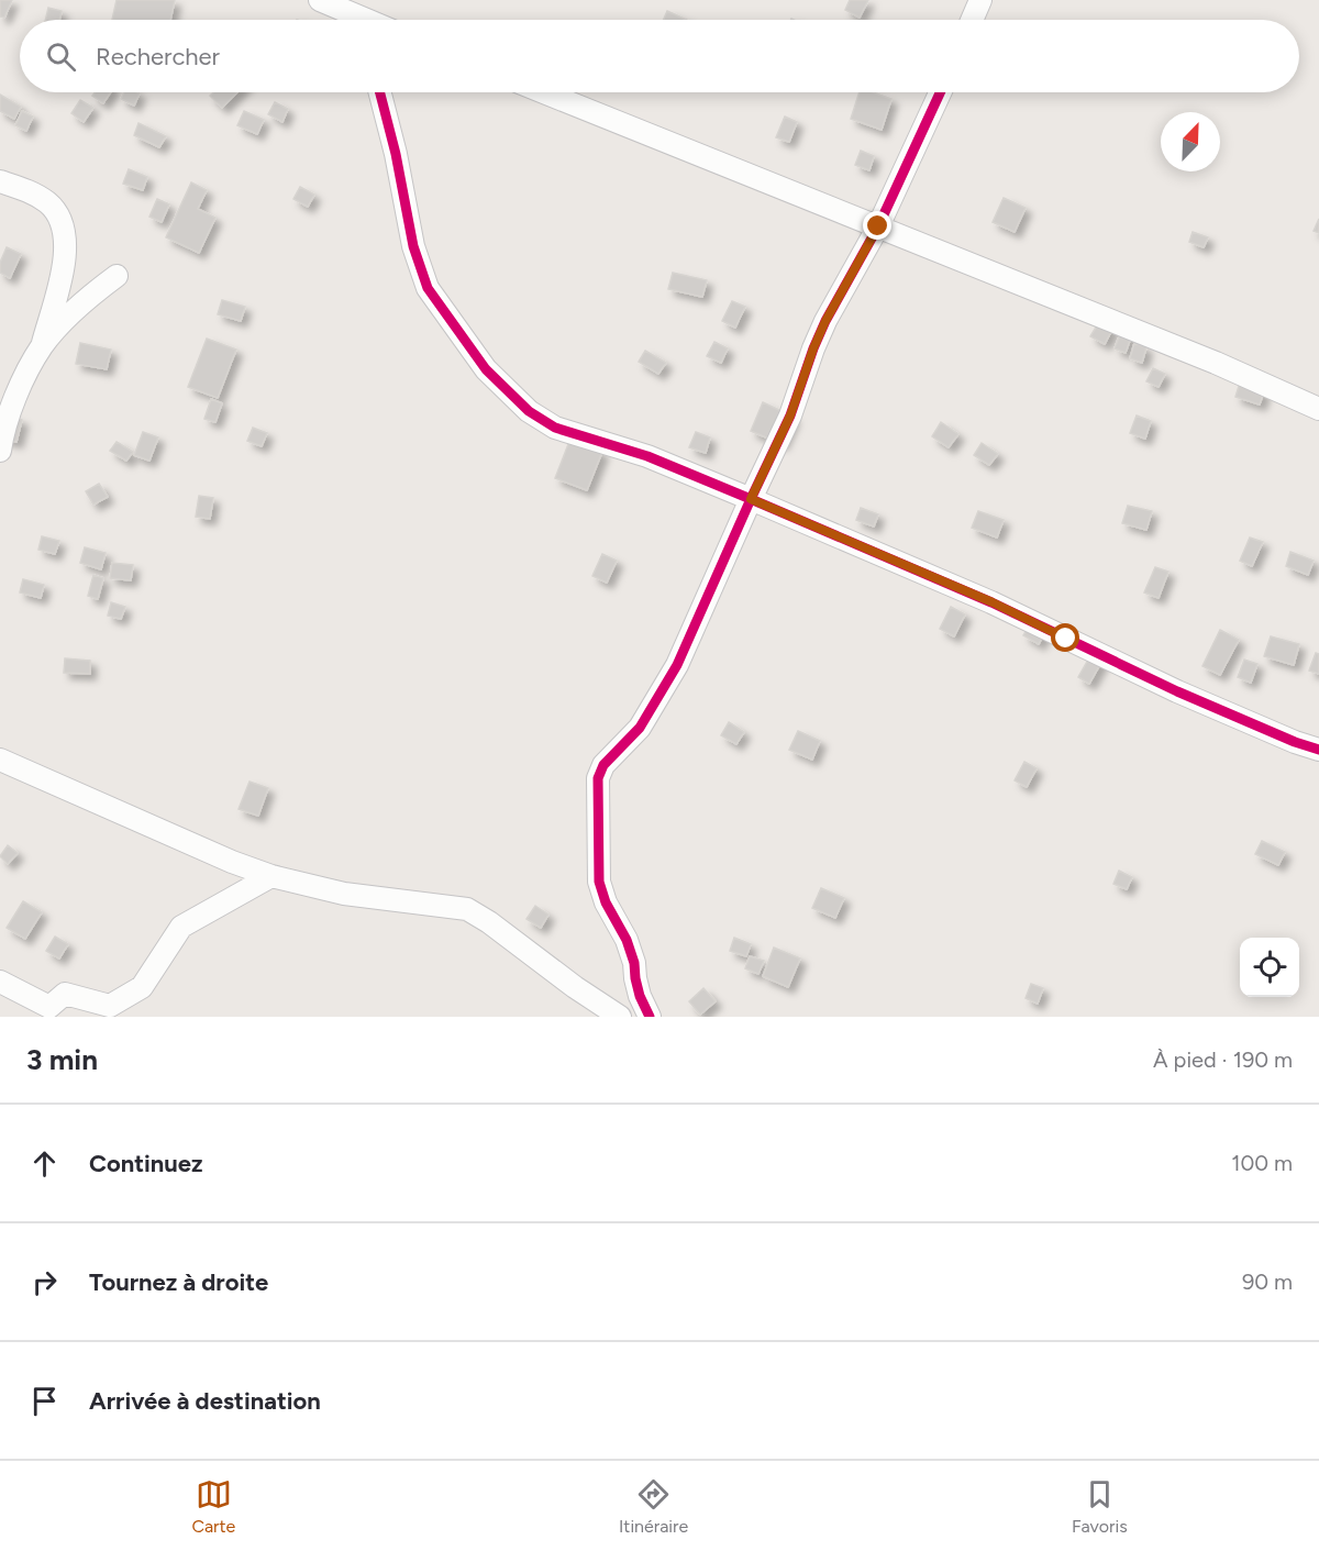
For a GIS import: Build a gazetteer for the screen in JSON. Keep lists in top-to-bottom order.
{
  "north": "top right",
  "page": {
    "search": "Rechercher",
    "heading": ["3 min", "À pied · 190 m"],
    "list": [
      ["Continuez", "100 m"],
      ["Tournez à droite", "90 m"],
      "Arrivée à destination"
    ],
    "nav": ["Carte", "Itinéraire", "Favoris"]
  }
}
